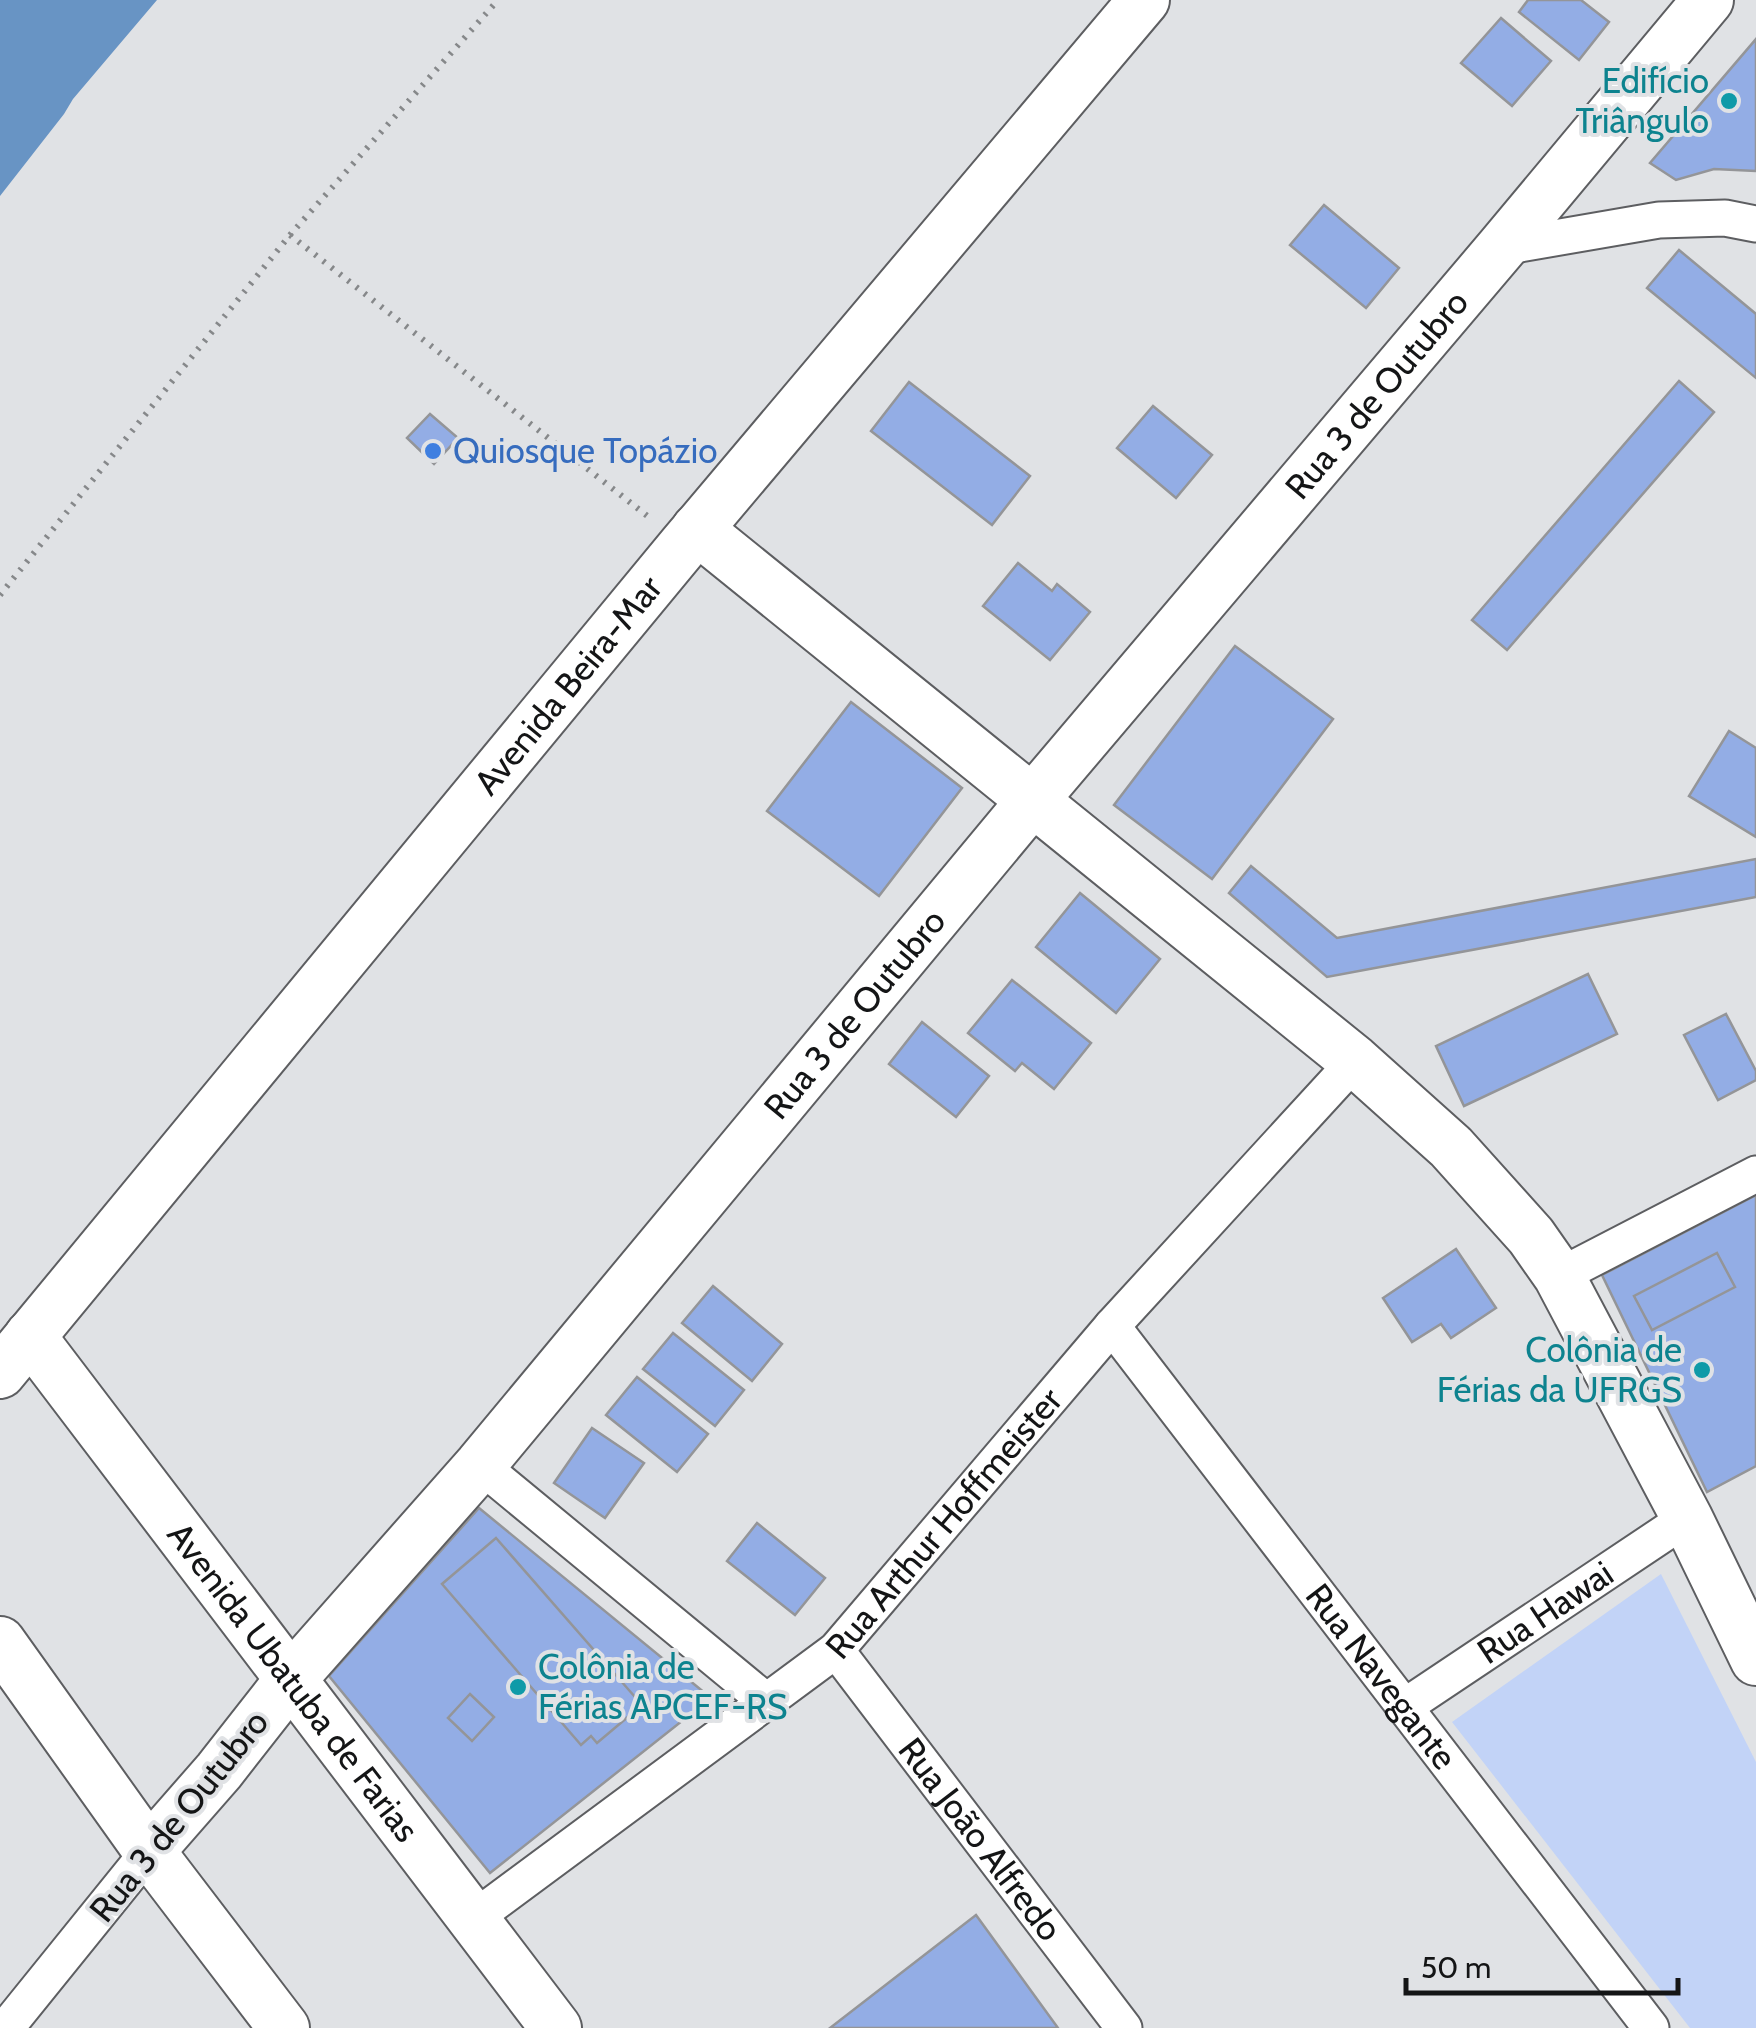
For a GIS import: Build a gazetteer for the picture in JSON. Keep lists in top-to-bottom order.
{
  "streets": {
    "street": [
      "Rua 3 de Outubro",
      "Avenida Beira-Mar",
      "Rua Arthur Hoffmeister",
      "Rua Hawai",
      "Rua Navegante",
      "Avenida Ubatuba de Farias",
      "Rua João Alfredo"
    ]
  },
  "crossings": [
    ["Rua 3 de Outubro", "Avenida Ubatuba de Farias"],
    ["Avenida Beira-Mar", "Avenida Ubatuba de Farias"],
    ["Rua Arthur Hoffmeister", "Rua Navegante"],
    ["Rua Arthur Hoffmeister", "Avenida Ubatuba de Farias"],
    ["Rua Arthur Hoffmeister", "Rua João Alfredo"],
    ["Rua Hawai", "Rua Navegante"]
  ],
  "places": [
    "Edifício Triângulo",
    "Quiosque Topázio",
    "Colônia de Férias da UFRGS",
    "Colônia de Férias APCEF-RS"
  ],
  "scale_bar": "50 m"
}
